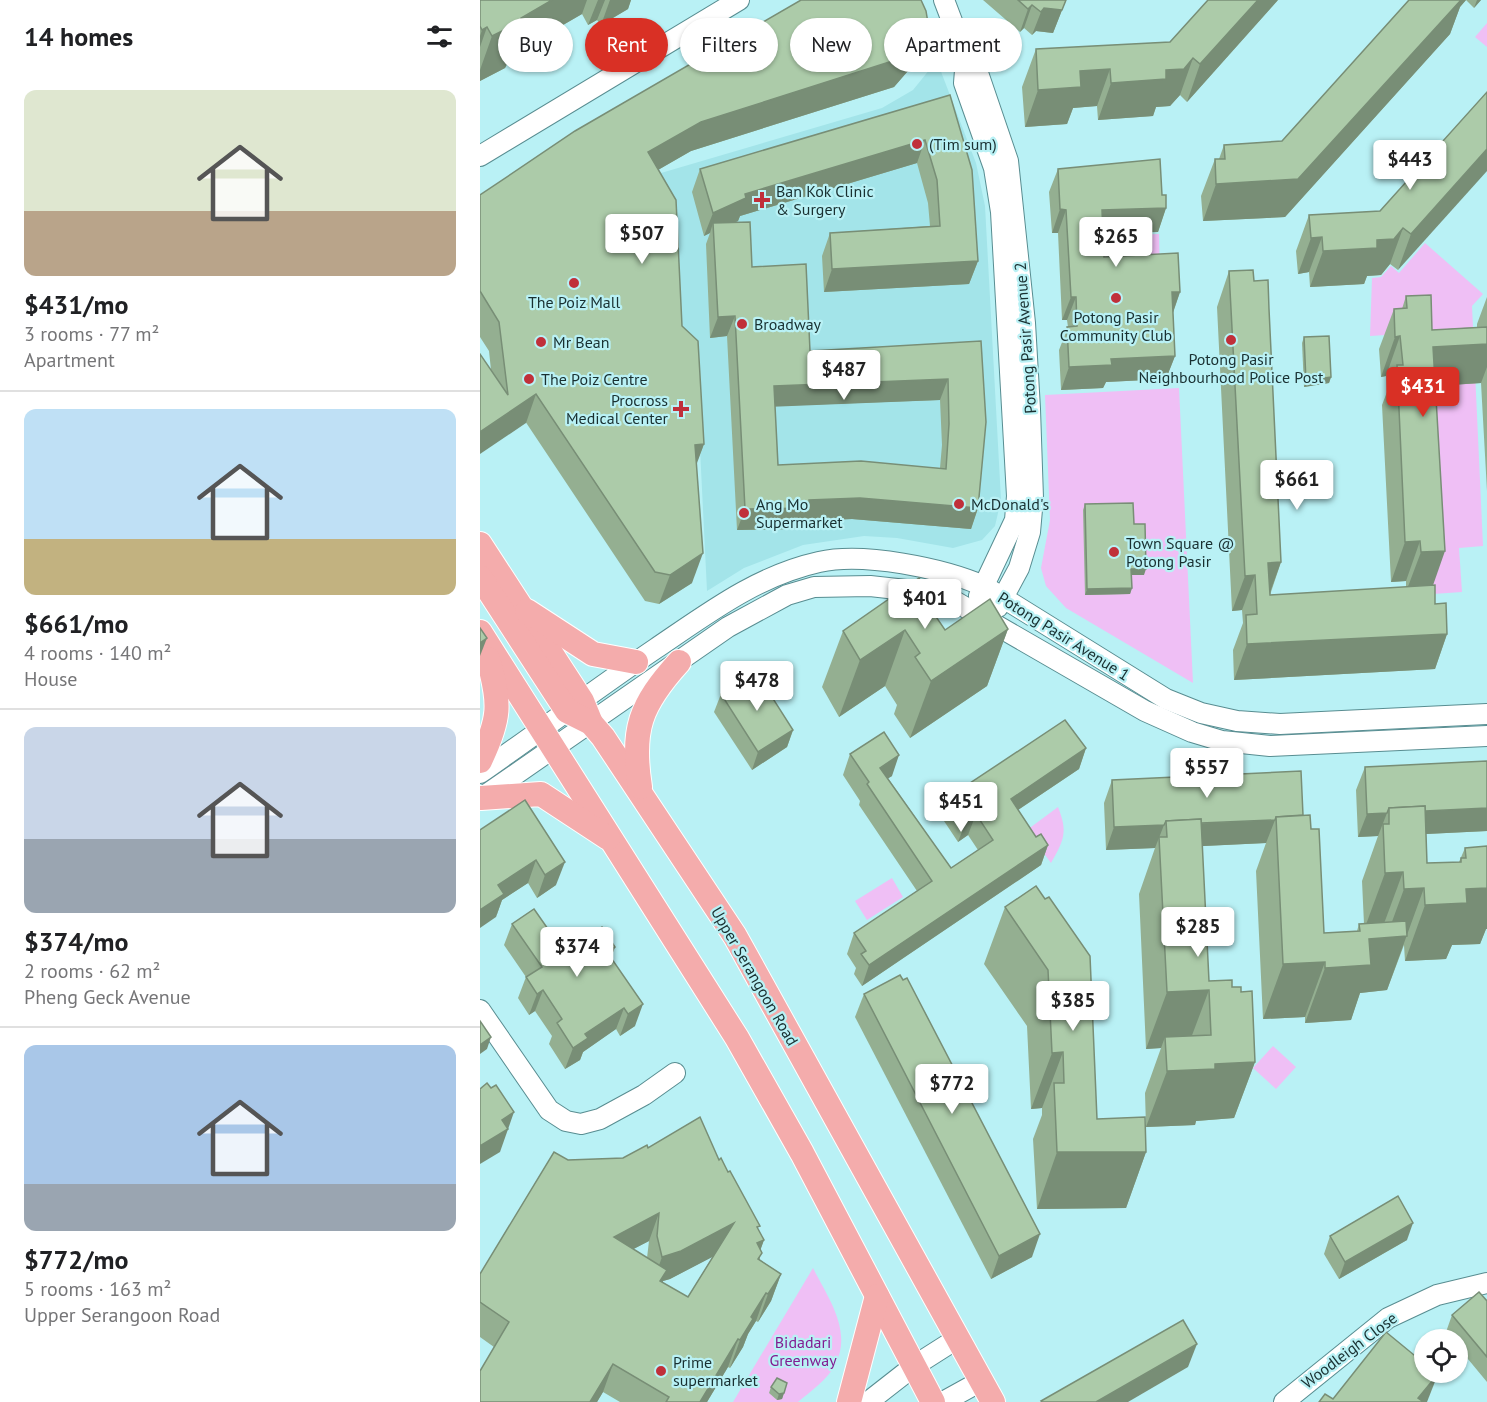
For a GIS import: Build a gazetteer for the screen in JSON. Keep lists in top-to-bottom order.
{
  "streets": {
    "main road": ["Upper Serangoon Road"],
    "street": ["Potong Pasir Avenue 2", "Potong Pasir Avenue 1", "Woodleigh Close"]
  },
  "crossings": [
    ["Potong Pasir Avenue 2", "Potong Pasir Avenue 1"],
    ["Potong Pasir Avenue 1", "Upper Serangoon Road"]
  ],
  "parks": ["Bidadari Greenway"],
  "places": {
    "other": [
      "(Tim sum)",
      "The Poiz Mall",
      "Potong Pasir Community Club",
      "Broadway",
      "Potong Pasir Neighbourhood Police Post",
      "Mr Bean",
      "The Poiz Centre",
      "McDonald's",
      "Ang Mo Supermarket",
      "Town Square @ Potong Pasir",
      "Prime supermarket"
    ],
    "health": ["Ban Kok Clinic & Surgery", "Procross Medical Center"]
  },
  "page": {
    "heading": "14 homes",
    "chip": [
      "Buy",
      "Rent",
      "Filters",
      "New",
      "Apartment"
    ],
    "list": [
      {
        "name": "$431/mo",
        "note": "3 rooms · 77 m² · Apartment"
      },
      {
        "name": "$661/mo",
        "note": "4 rooms · 140 m² · House"
      },
      {
        "name": "$374/mo",
        "note": "2 rooms · 62 m² · Pheng Geck Avenue"
      },
      {
        "name": "$772/mo",
        "note": "5 rooms · 163 m² · Upper Serangoon Road"
      }
    ],
    "price": [
      "$443",
      "$507",
      "$265",
      "$487",
      "$431",
      "$661",
      "$401",
      "$478",
      "$557",
      "$451",
      "$285",
      "$374",
      "$385",
      "$772"
    ]
  }
}
